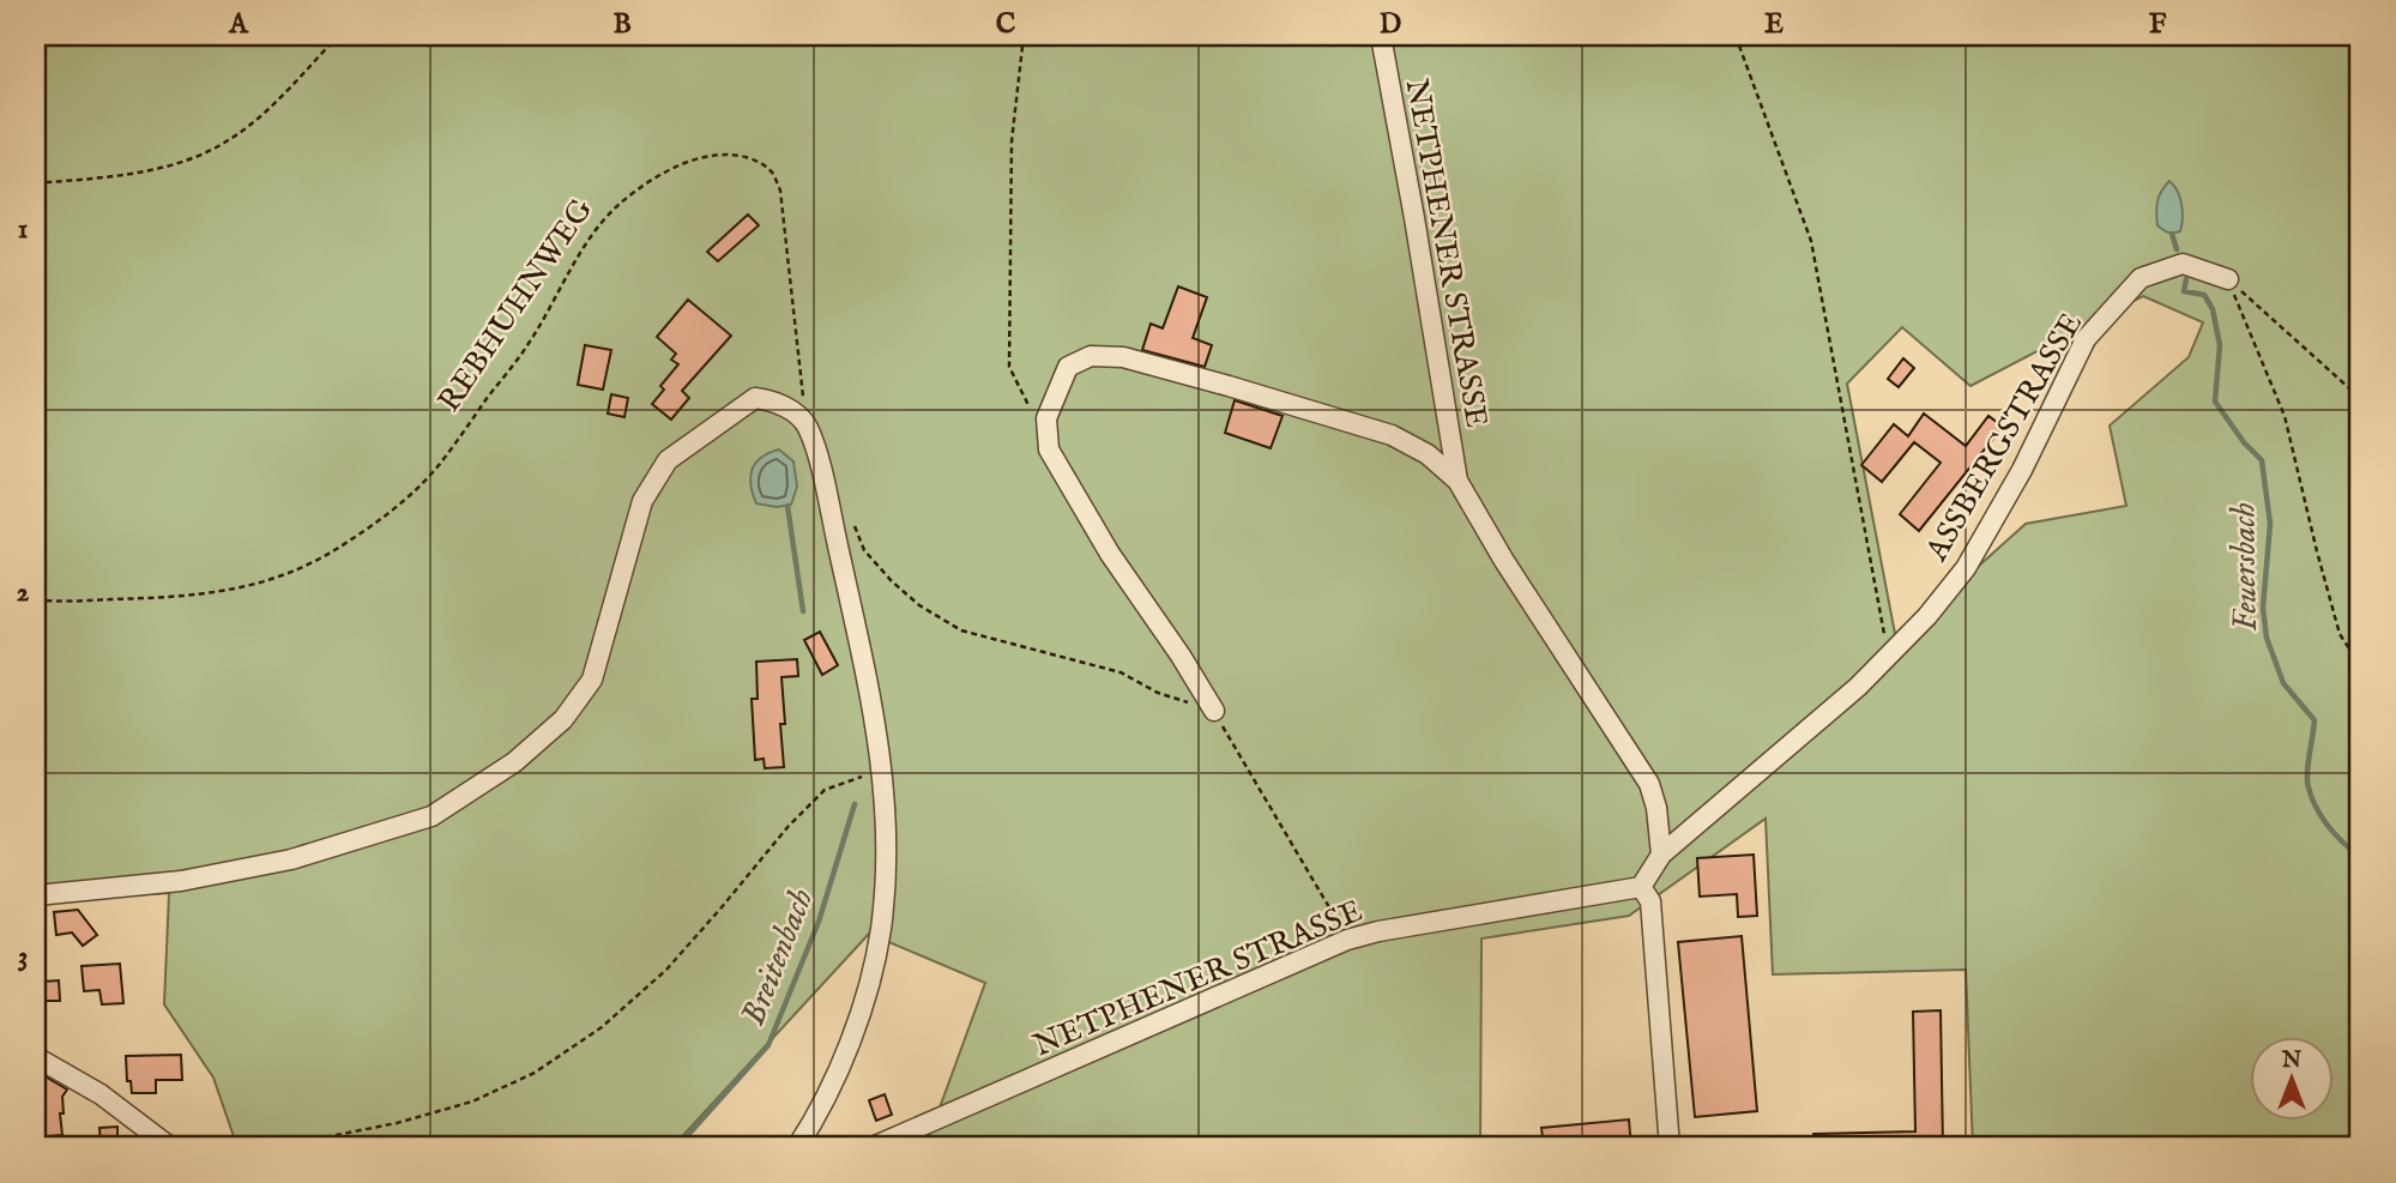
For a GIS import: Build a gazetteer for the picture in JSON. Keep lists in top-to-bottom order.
{
  "streets": {
    "street": ["NETPHENER STRASSE", "ASSBERGSTRASSE"],
    "path": ["REBHUHNWEG"]
  },
  "crossings": [
    ["NETPHENER STRASSE", "ASSBERGSTRASSE"]
  ],
  "water": ["Feuersbach", "Breitenbach"],
  "north": "top",
  "grid": {
    "columns": [
      "A",
      "B",
      "C",
      "D",
      "E",
      "F"
    ],
    "rows": ["1", "2", "3"]
  }
}
